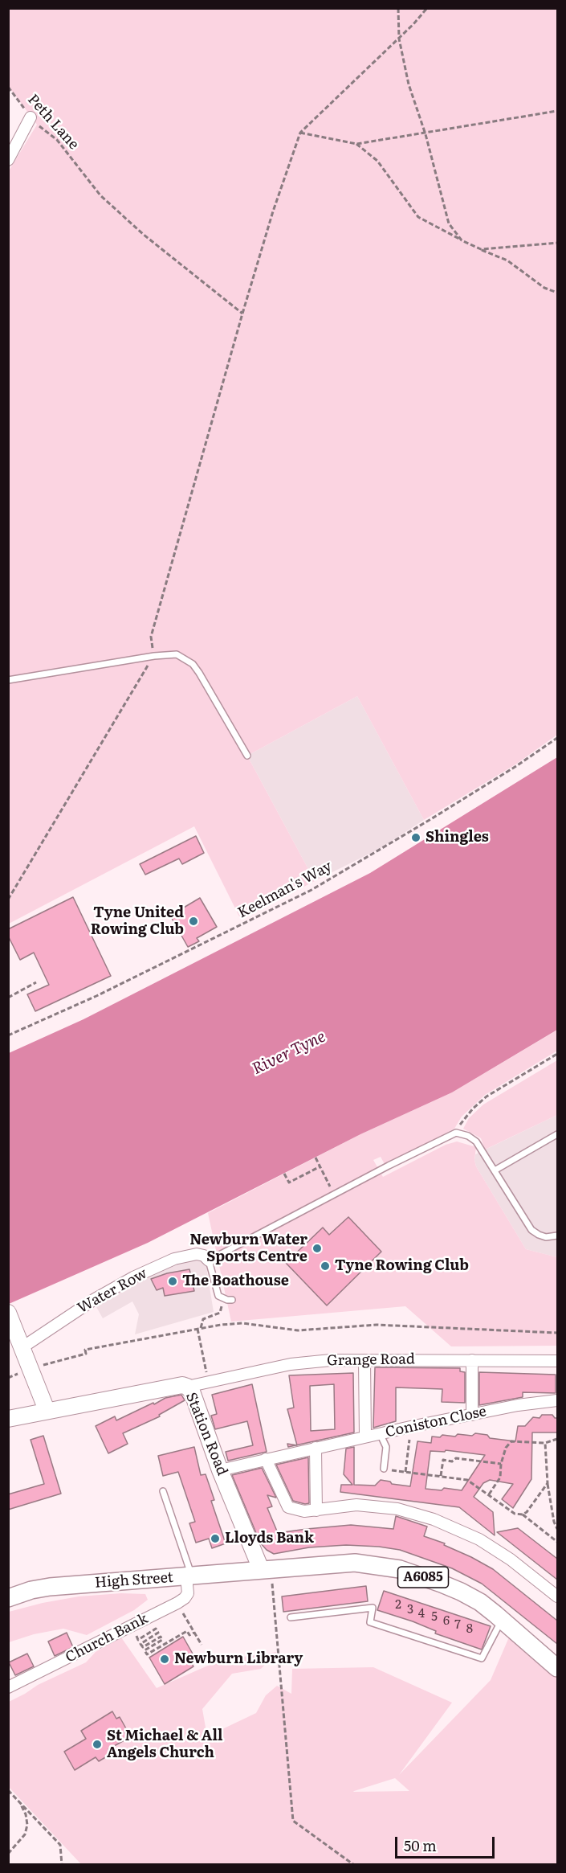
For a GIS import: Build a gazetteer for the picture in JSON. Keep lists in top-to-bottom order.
{
  "streets": {
    "main road": ["A6085", "High Street"],
    "street": [
      "Water Row",
      "Grange Road",
      "Coniston Close",
      "Station Road",
      "Church Bank"
    ],
    "path": ["Peth Lane", "Keelman's Way"]
  },
  "crossings": [
    ["Grange Road", "Station Road"],
    ["Coniston Close", "Station Road"],
    ["Station Road", "A6085"],
    ["Station Road", "High Street"],
    ["A6085", "High Street"],
    ["High Street", "Church Bank"]
  ],
  "water": ["River Tyne"],
  "places": [
    "Shingles",
    "Tyne United Rowing Club",
    "Newburn Water Sports Centre",
    "Tyne Rowing Club",
    "The Boathouse",
    "Lloyds Bank",
    "Newburn Library",
    "St Michael & All Angels Church"
  ],
  "house_numbers": [
    "2",
    "3",
    "4",
    "5",
    "6",
    "7",
    "8"
  ],
  "scale_bar": "50 m"
}
